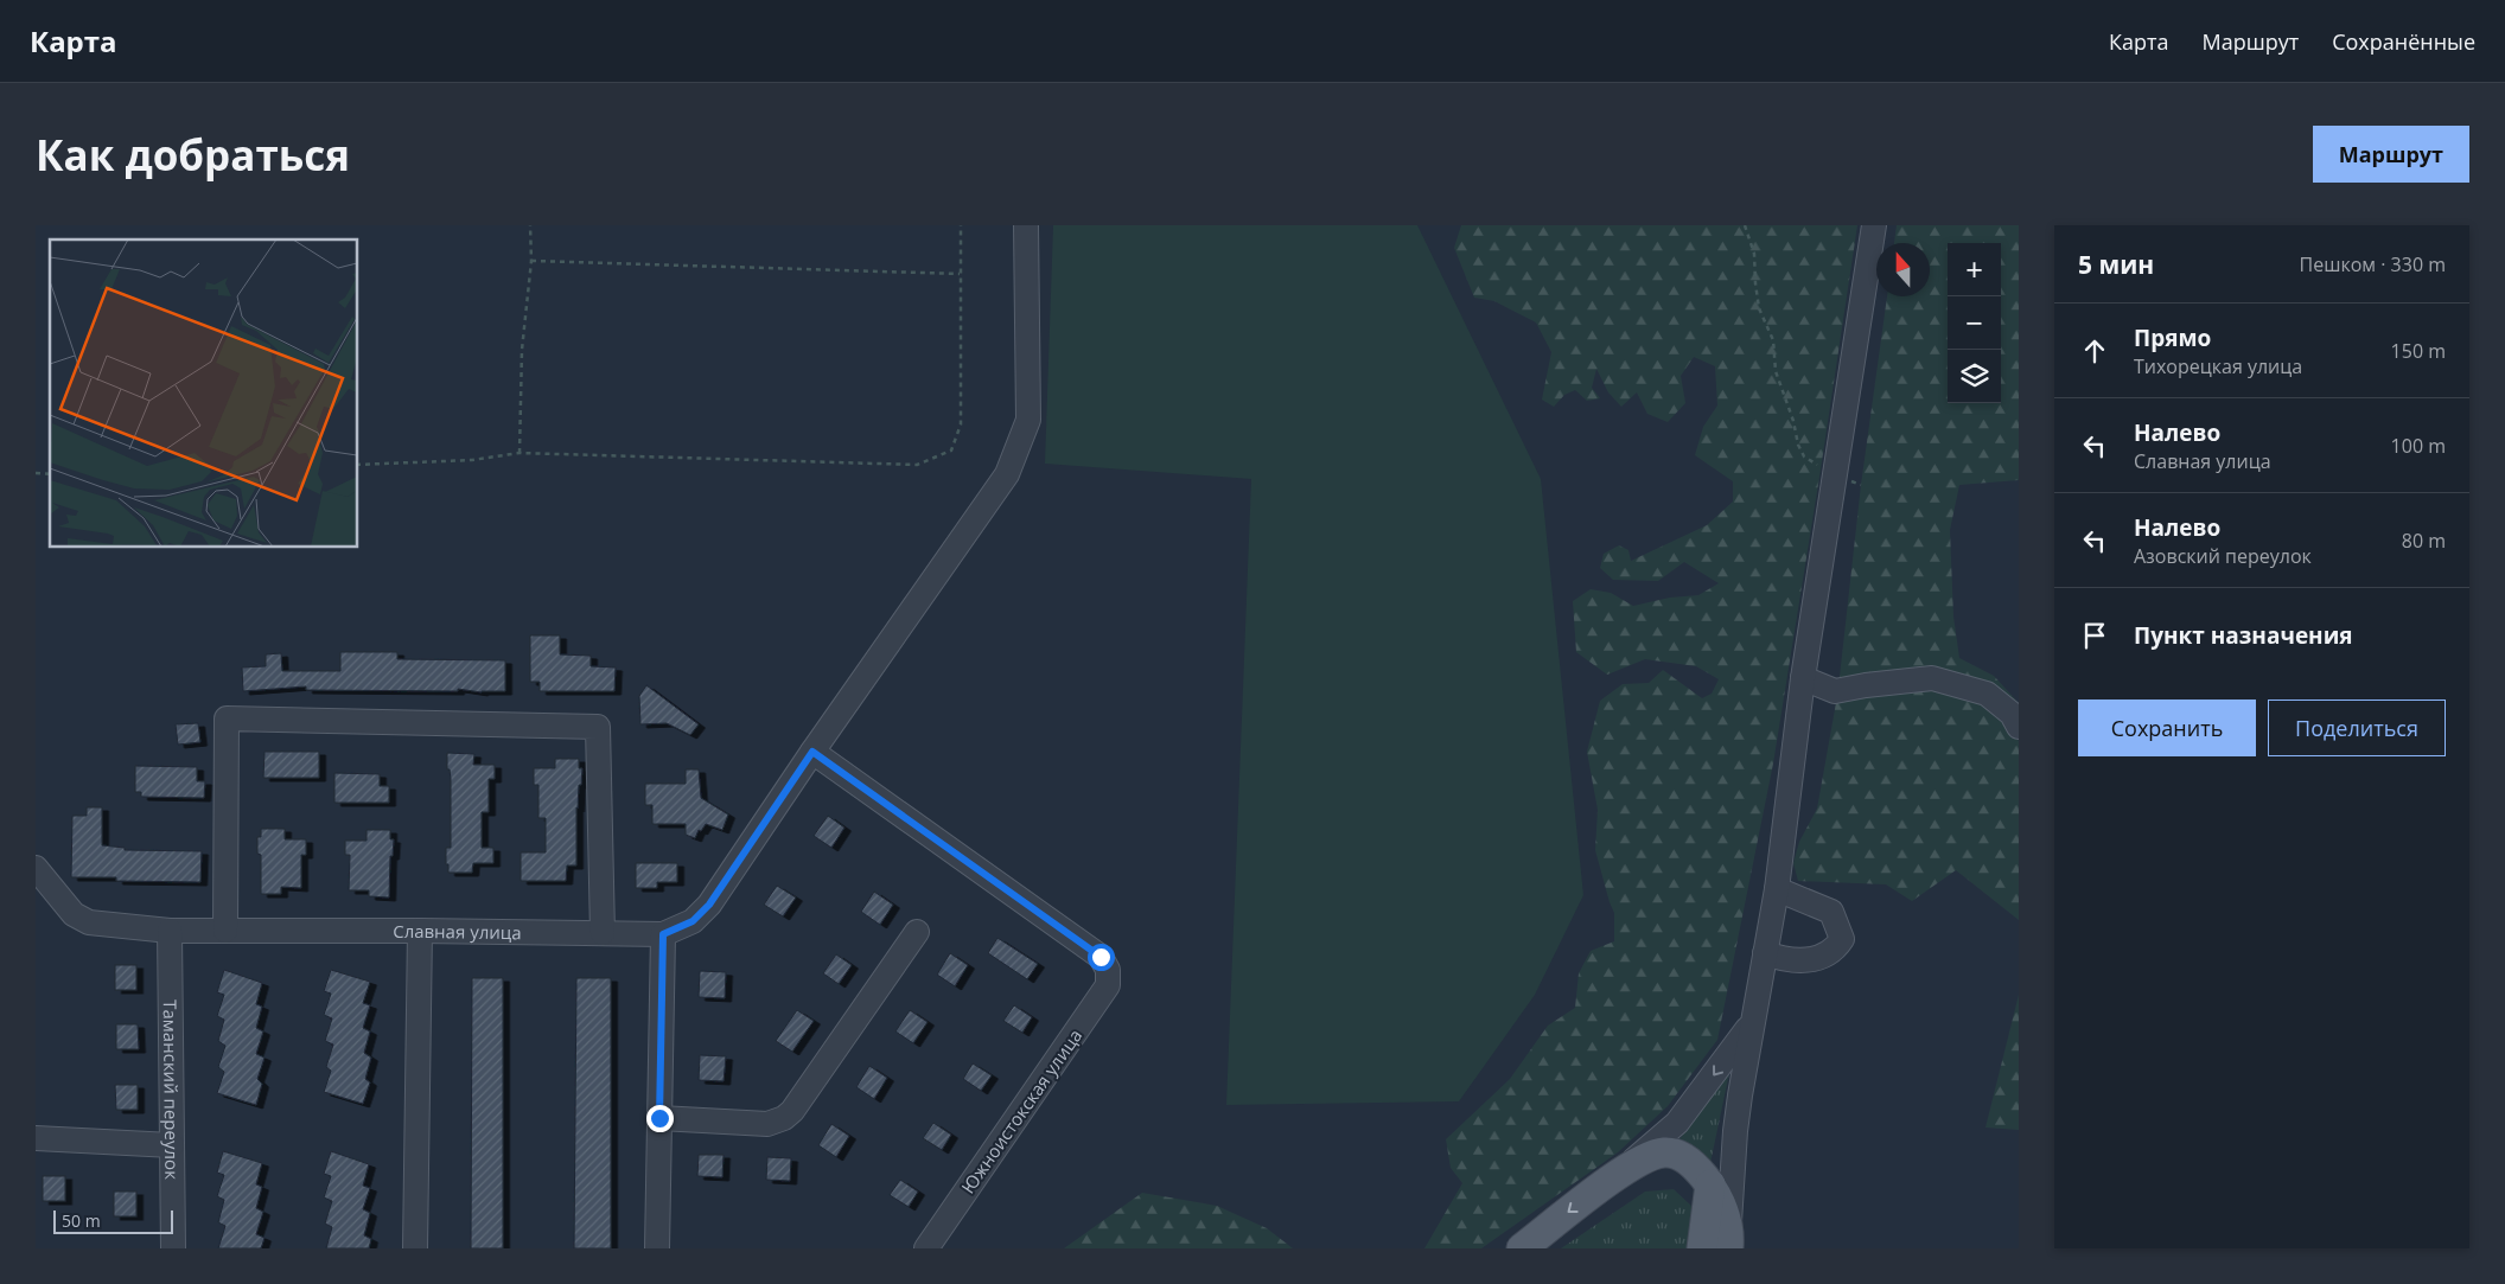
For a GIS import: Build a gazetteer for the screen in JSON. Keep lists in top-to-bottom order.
{
  "streets": {
    "street": ["Славная улица", "Таманский переулок", "Южноистокская улица"]
  },
  "crossings": [
    ["Славная улица", "Таманский переулок"],
    ["Славная улица", "Южноистокская улица"]
  ],
  "scale_bar": "50 m",
  "north": "top",
  "page": {
    "header": "Карта",
    "nav": ["Карта", "Маршрут", "Сохранённые"],
    "buttons": [
      "Маршрут",
      ["Сохранить", "Поделиться"]
    ],
    "title": "Как добраться",
    "heading": ["5 мин", "Пешком · 330 m"],
    "map_buttons": ["+", "−"],
    "list": [
      ["Прямо", "Тихорецкая улица", "150 m"],
      ["Налево", "Славная улица", "100 m"],
      ["Налево", "Азовский переулок", "80 m"],
      "Пункт назначения"
    ],
    "scale": "50 m"
  }
}
